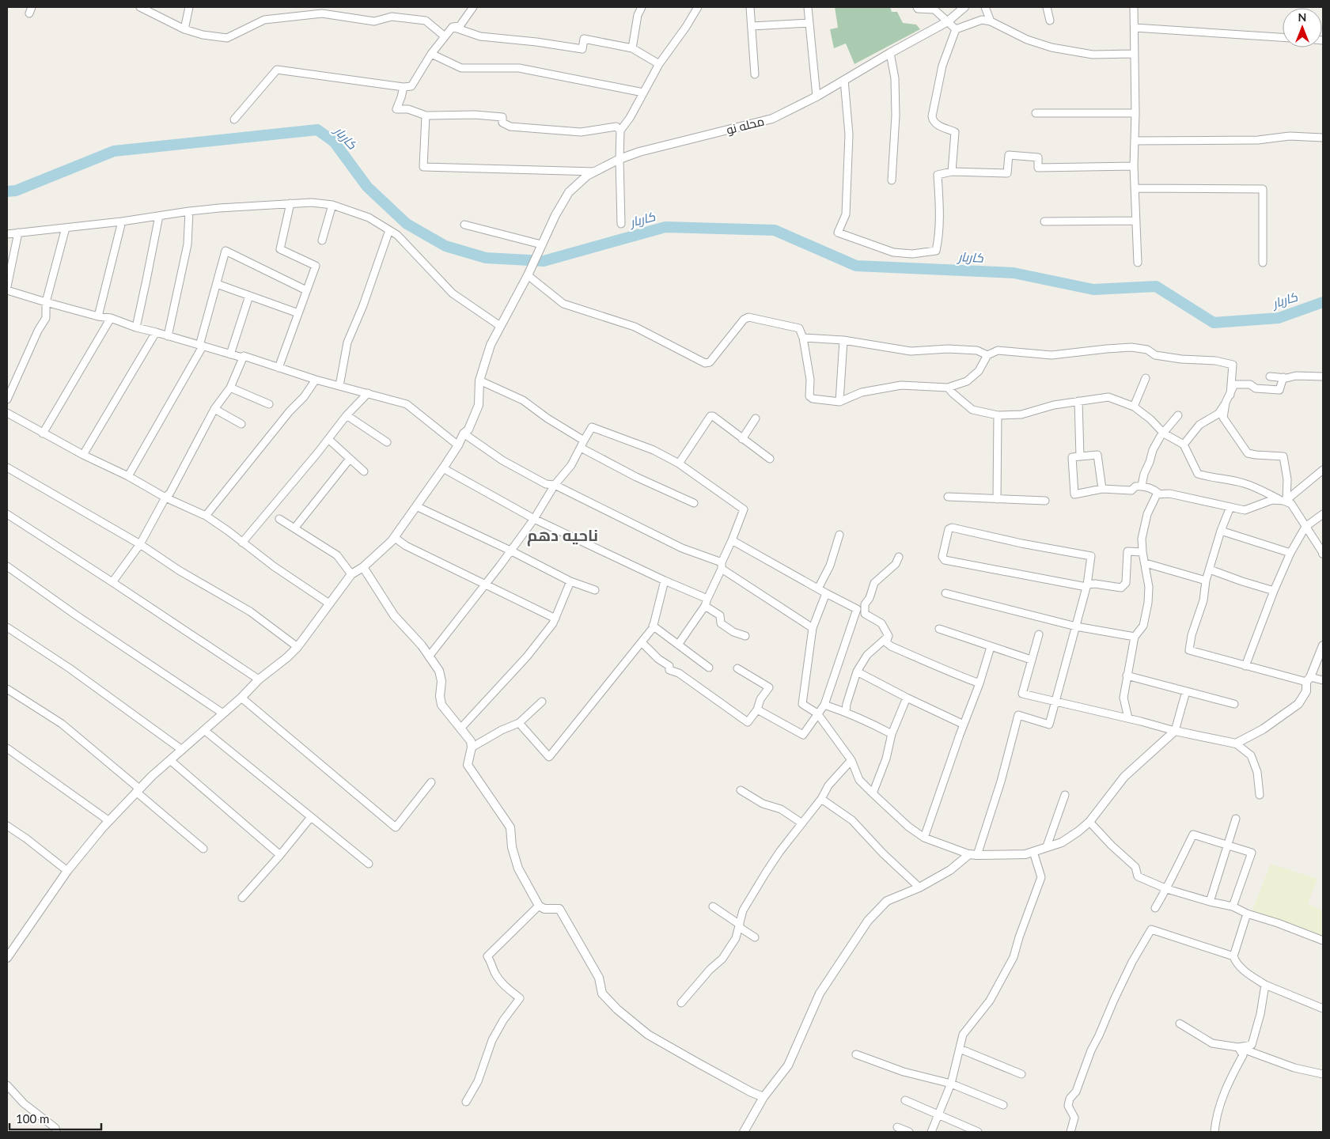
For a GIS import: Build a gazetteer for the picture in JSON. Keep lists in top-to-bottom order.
{
  "streets": {
    "street": ["محله نو"]
  },
  "districts": ["ناحیه دهم"],
  "water": ["کاربار"],
  "scale_bar": "100 m",
  "north": "top"
}
